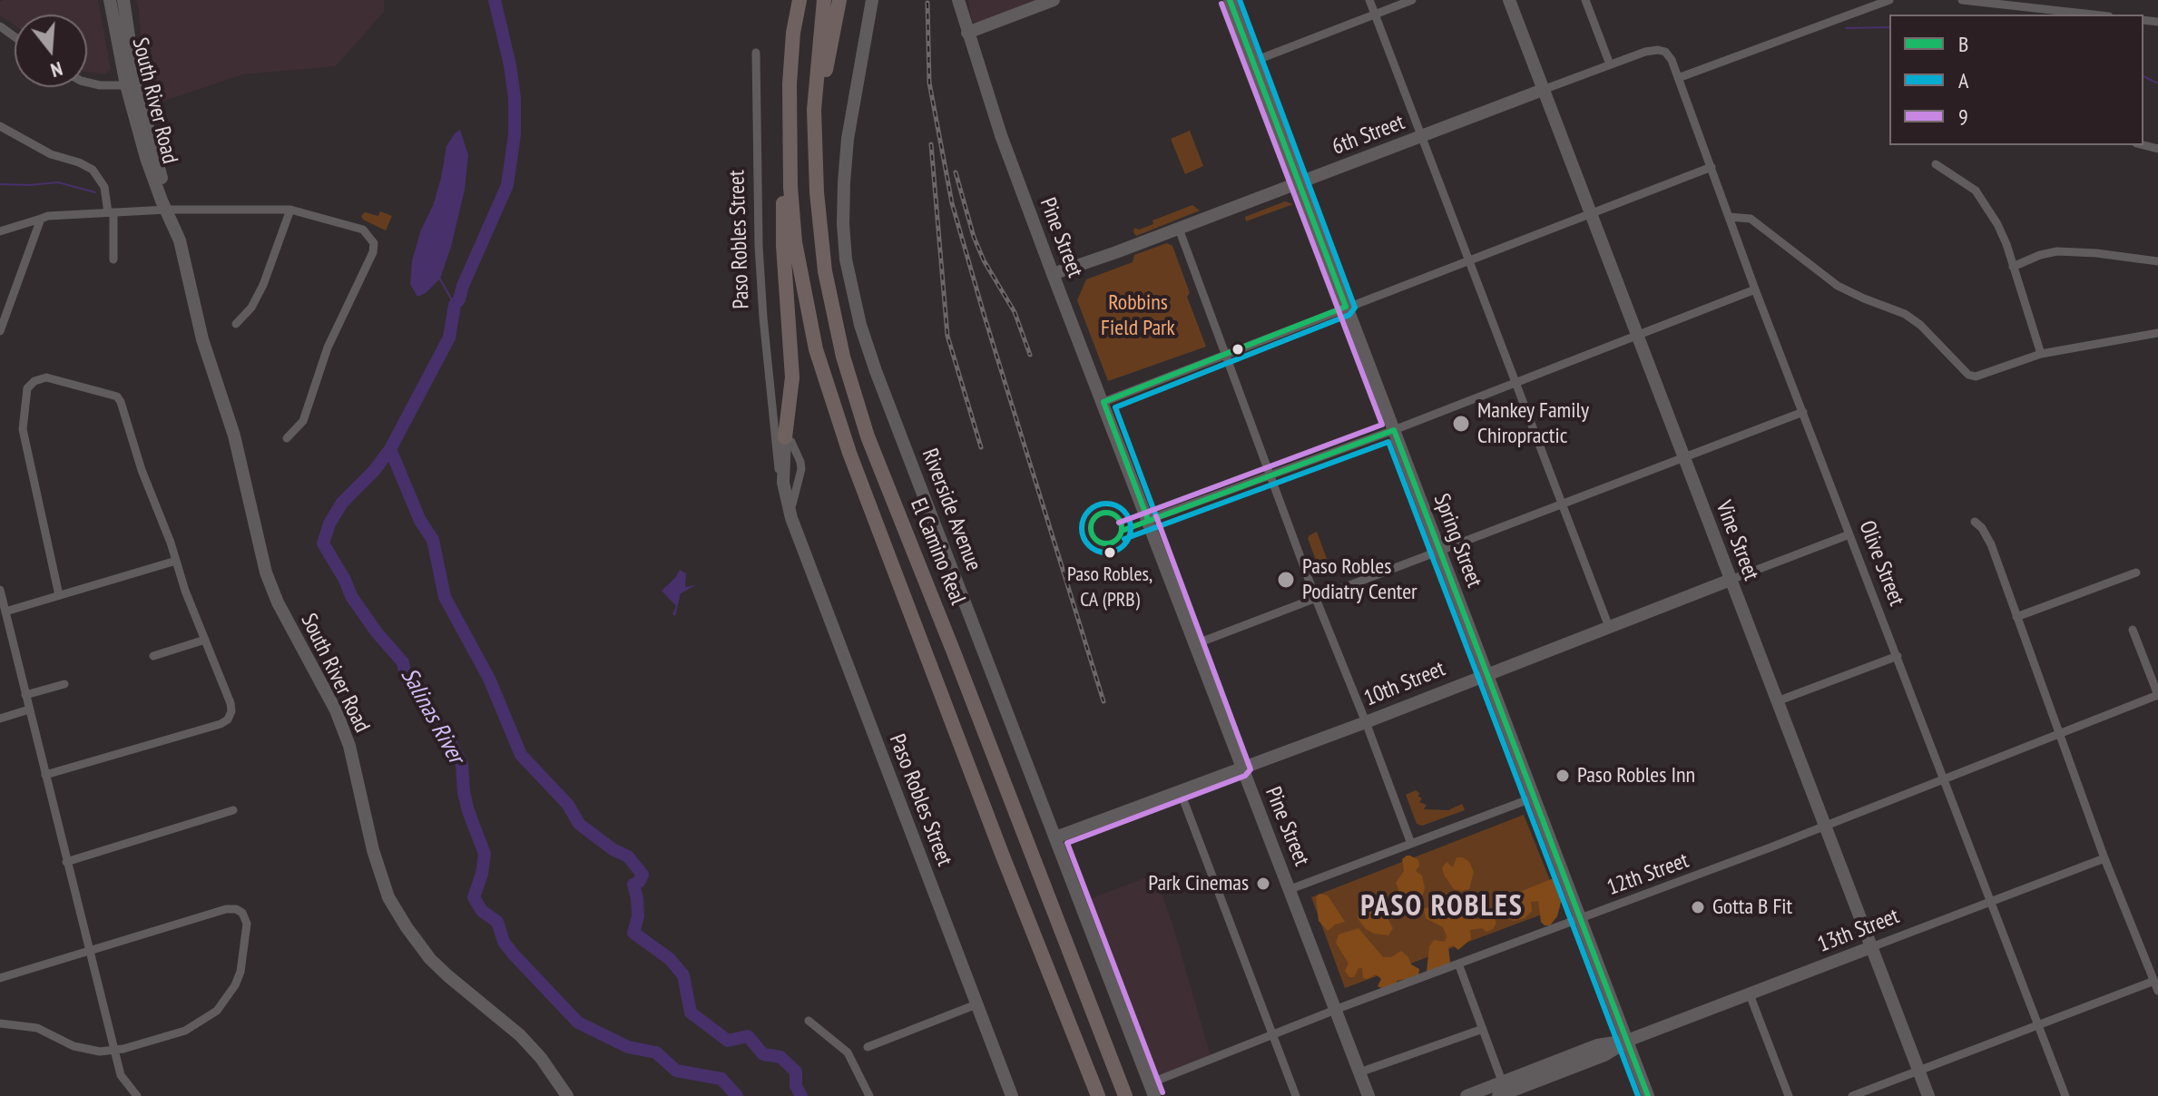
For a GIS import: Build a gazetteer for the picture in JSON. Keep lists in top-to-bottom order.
{
  "streets": {
    "highway": ["El Camino Real"],
    "street": [
      "South River Road",
      "6th Street",
      "Pine Street",
      "Paso Robles Street",
      "Riverside Avenue",
      "Spring Street",
      "Vine Street",
      "Olive Street",
      "10th Street",
      "12th Street",
      "13th Street"
    ]
  },
  "crossings": [
    ["6th Street", "Pine Street"],
    ["6th Street", "Spring Street"],
    ["6th Street", "Vine Street"],
    ["6th Street", "Olive Street"],
    ["Pine Street", "10th Street"],
    ["Pine Street", "12th Street"],
    ["Riverside Avenue", "10th Street"],
    ["Riverside Avenue", "12th Street"],
    ["Spring Street", "10th Street"],
    ["Spring Street", "12th Street"],
    ["Spring Street", "13th Street"],
    ["Vine Street", "10th Street"],
    ["Vine Street", "12th Street"],
    ["Vine Street", "13th Street"],
    ["Olive Street", "10th Street"],
    ["Olive Street", "12th Street"],
    ["Olive Street", "13th Street"]
  ],
  "districts": ["PASO ROBLES"],
  "water": ["Salinas River"],
  "parks": ["Robbins Field Park"],
  "places": [
    "Mankey Family Chiropractic",
    "Paso Robles, CA (PRB)",
    "Paso Robles Podiatry Center",
    "Paso Robles Inn",
    "Park Cinemas",
    "Gotta B Fit"
  ],
  "lines": ["transit line B", "transit line A", "transit line 9"],
  "legend": ["B", "A", "9"],
  "north": "bottom"
}
